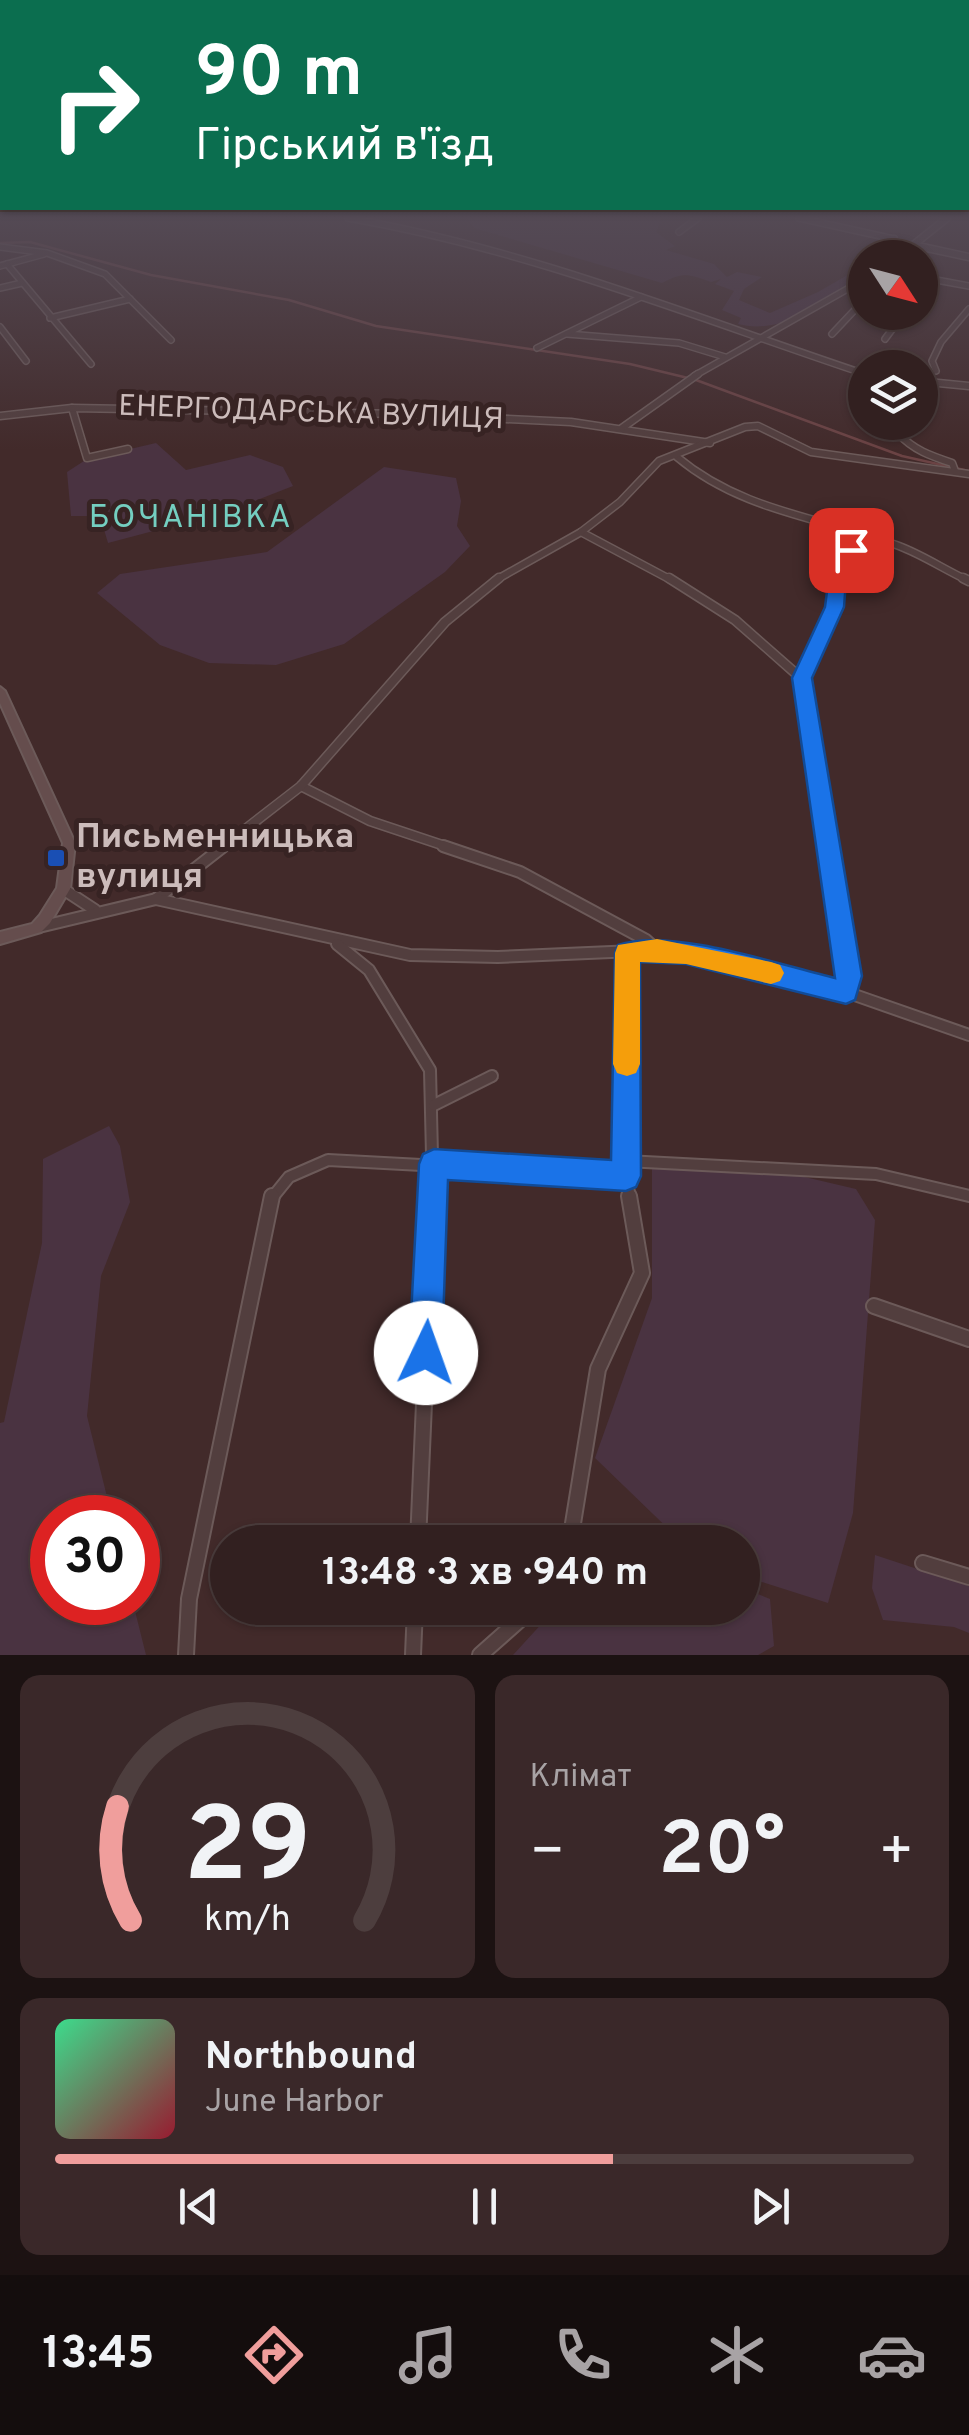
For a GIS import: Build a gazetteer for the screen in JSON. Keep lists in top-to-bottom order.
{
  "streets": {
    "street": ["ЕНЕРГОДАРСЬКА ВУЛИЦЯ"]
  },
  "districts": ["БОЧАНІВКА"],
  "places": {
    "transit": ["Письменницька вулиця"]
  },
  "north": "bottom right",
  "page": {
    "turn": ["90 m", "Гірський в'їзд"],
    "limit": "30",
    "trip": "13:48 · 3 хв · 940 m",
    "tile": "Клімат",
    "heat": ["−", "20°", "+"],
    "song": ["Northbound", "June Harbor"],
    "tabs": "13:45",
    "gauge": ["29", "km/h"]
  }
}
